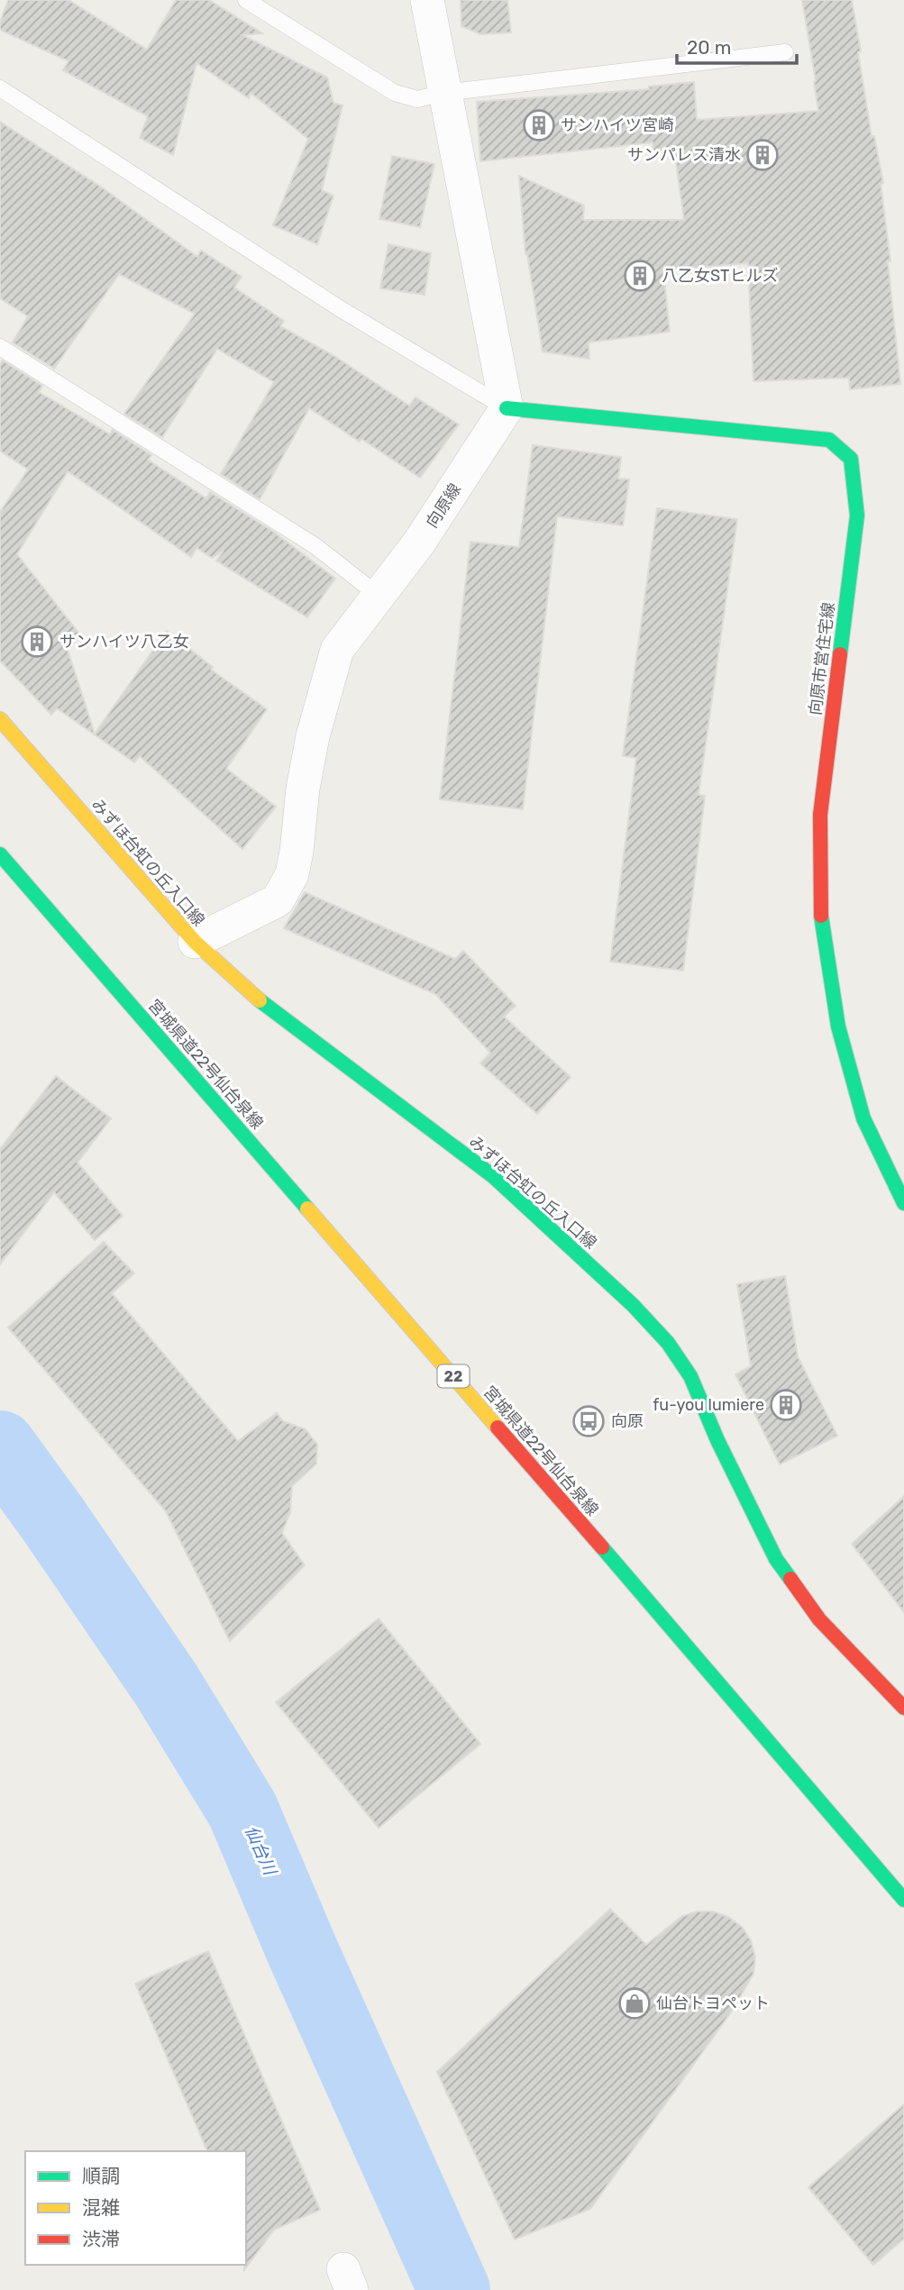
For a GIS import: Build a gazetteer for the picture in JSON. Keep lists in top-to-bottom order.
{
  "streets": {
    "street": [
      "向原線",
      "向原市営住宅線",
      "みずほ台虹の丘入口線",
      "宮城県道22号仙台泉線",
      "22"
    ]
  },
  "crossings": [
    ["向原線", "向原市営住宅線"],
    ["向原線", "みずほ台虹の丘入口線"]
  ],
  "water": ["仙台川"],
  "places": {
    "building": [
      "サンハイツ宮崎",
      "サンパレス清水",
      "八乙女STヒルズ",
      "サンハイツ八乙女",
      "fu-you lumiere"
    ],
    "bus stop": ["向原"],
    "shop": ["仙台トヨペット"]
  },
  "legend": ["順調", "混雑", "渋滞"],
  "scale_bar": "20 m"
}
